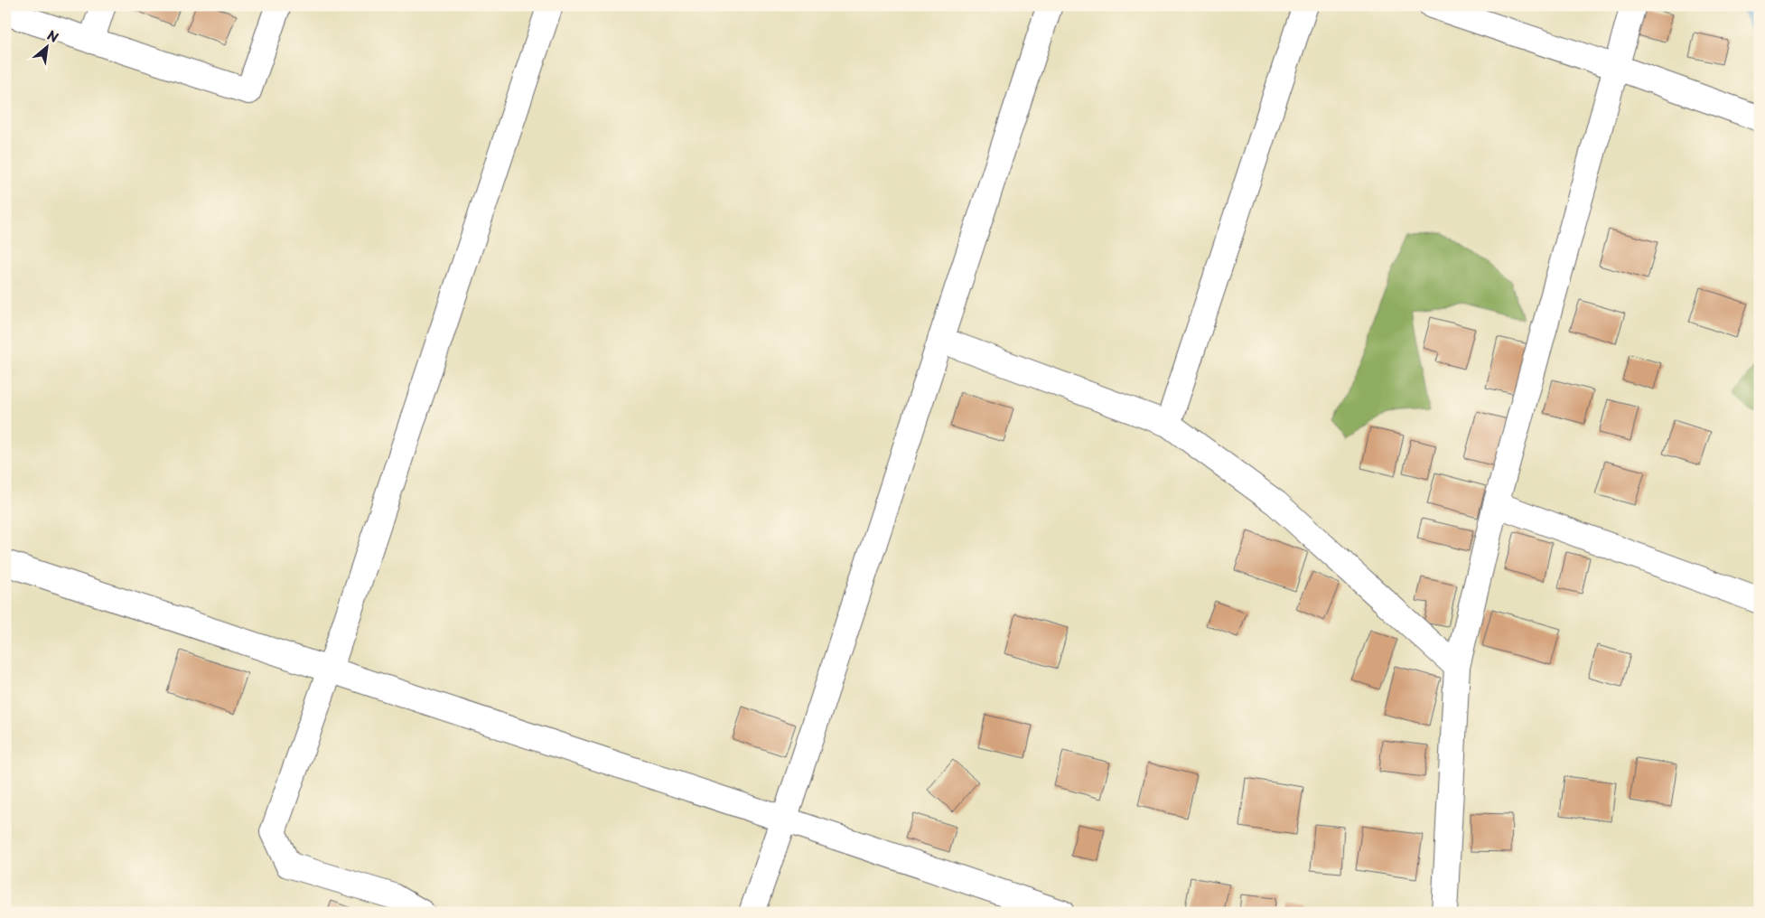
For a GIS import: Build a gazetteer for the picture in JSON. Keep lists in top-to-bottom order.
{
  "north": "top right"
}
